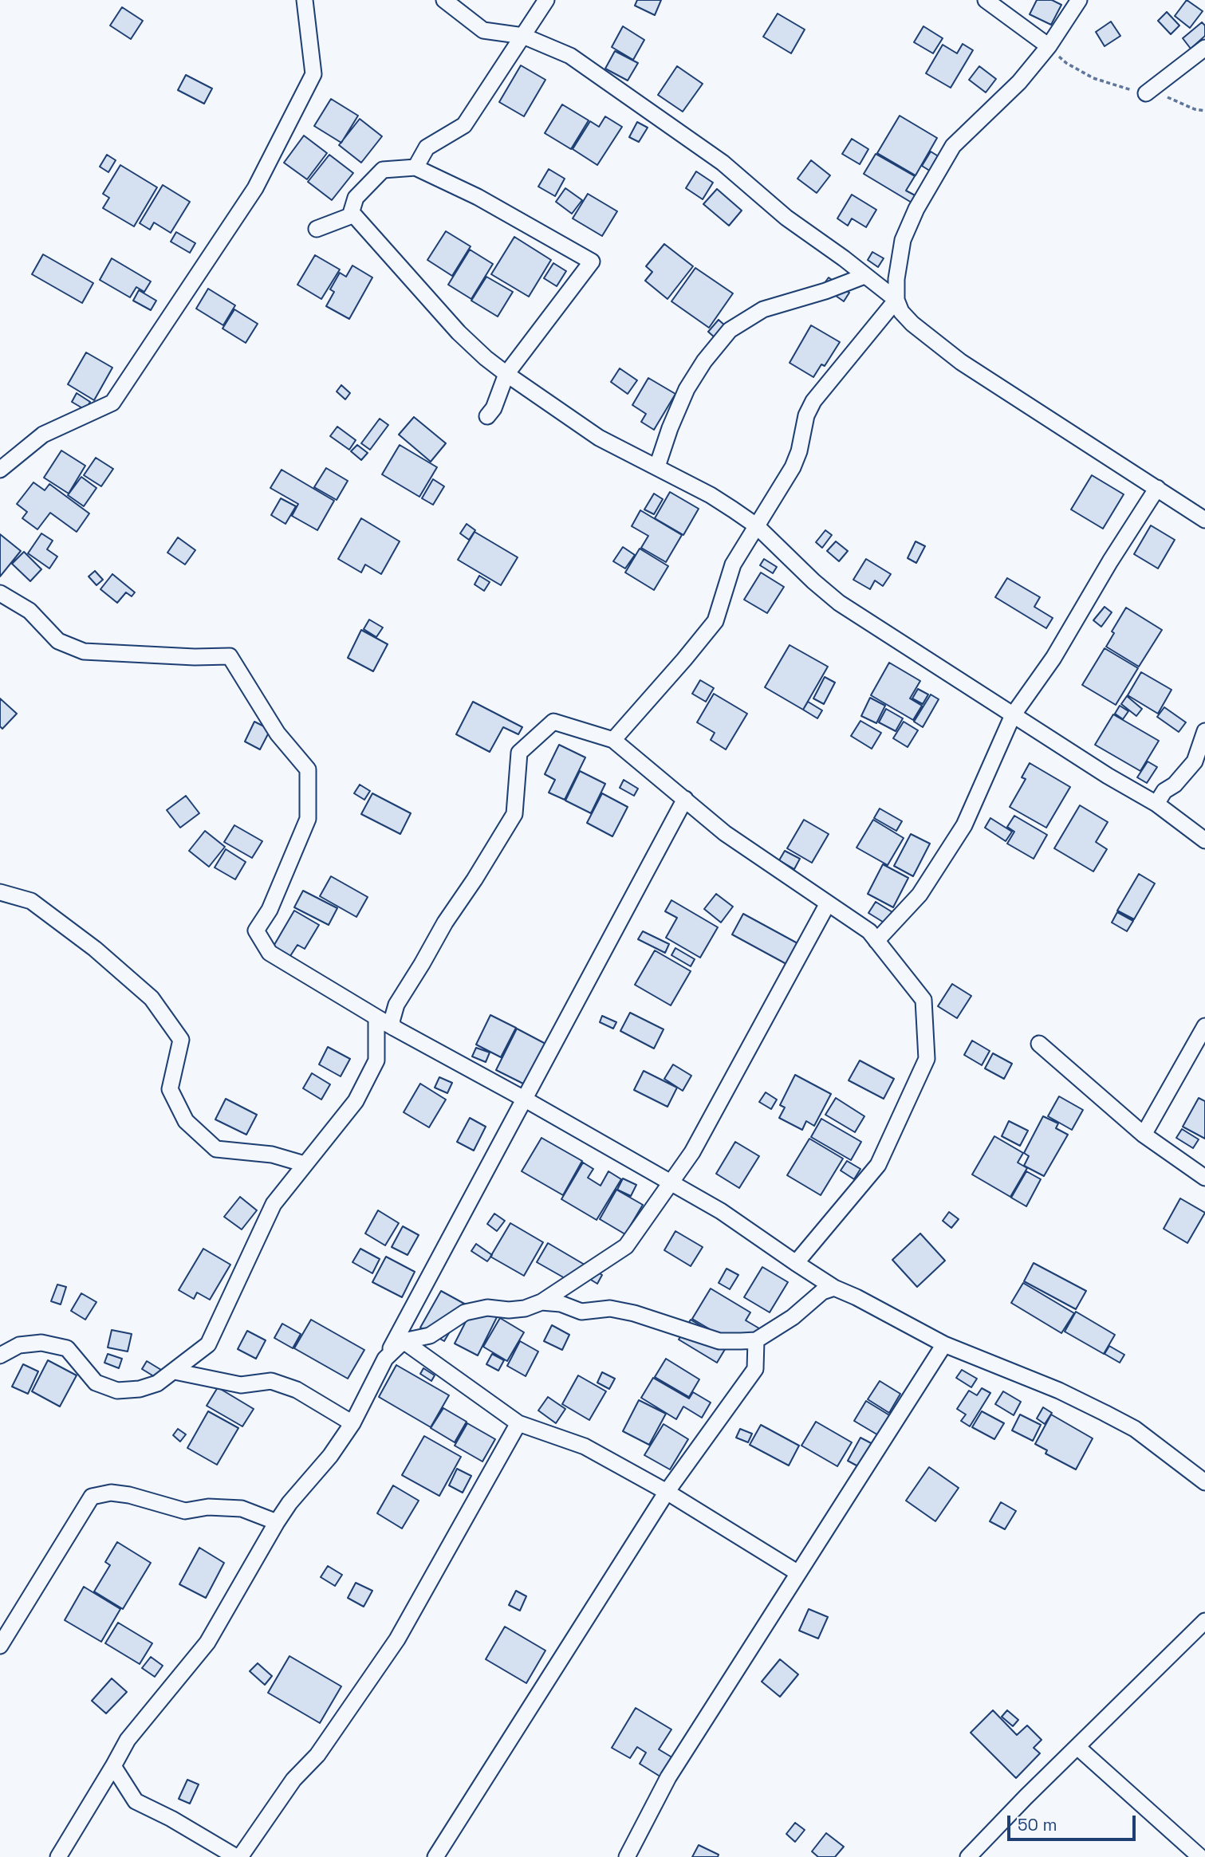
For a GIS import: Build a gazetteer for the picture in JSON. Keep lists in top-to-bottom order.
{
  "scale_bar": "50 m"
}
